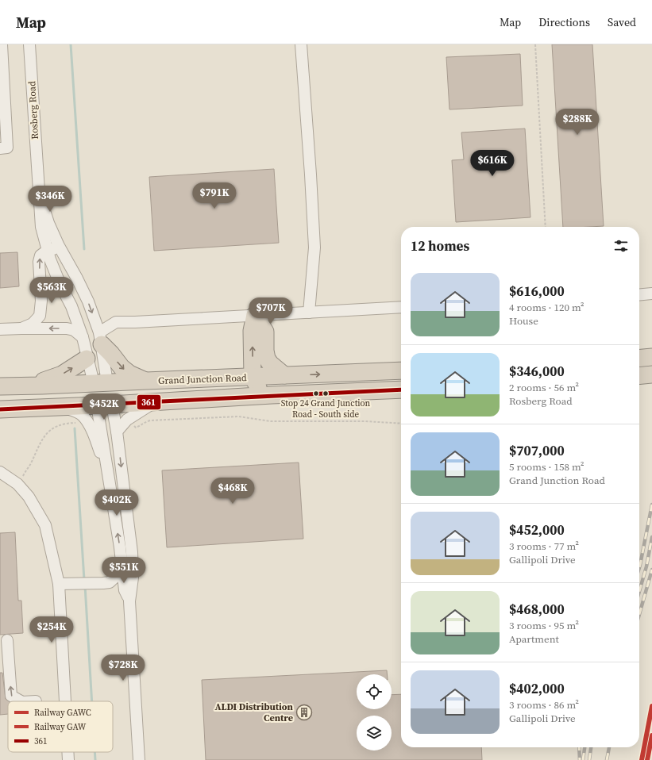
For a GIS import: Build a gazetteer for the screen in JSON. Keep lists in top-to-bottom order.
{
  "streets": {
    "highway": ["Grand Junction Road"],
    "street": ["Rosberg Road"]
  },
  "crossings": [
    ["Rosberg Road", "Grand Junction Road"]
  ],
  "places": {
    "other": ["Stop 24 Grand Junction Road - South side"],
    "building": ["ALDI Distribution Centre"]
  },
  "lines": ["transit line 361", "rail line GAWC", "rail line GAW"],
  "legend": ["Railway GAWC", "Railway GAW", "361"],
  "page": {
    "header": "Map",
    "nav": ["Map", "Directions", "Saved"],
    "price": [
      "$288K",
      "$616K",
      "$791K",
      "$346K",
      "$563K",
      "$707K",
      "$452K",
      "$468K",
      "$402K",
      "$551K",
      "$254K",
      "$728K"
    ],
    "heading": "12 homes",
    "list": [
      {
        "name": "$616,000",
        "note": "4 rooms · 120 m² · House"
      },
      {
        "name": "$346,000",
        "note": "2 rooms · 56 m² · Rosberg Road"
      },
      {
        "name": "$707,000",
        "note": "5 rooms · 158 m² · Grand Junction Road"
      },
      {
        "name": "$452,000",
        "note": "3 rooms · 77 m² · Gallipoli Drive"
      },
      {
        "name": "$468,000",
        "note": "3 rooms · 95 m² · Apartment"
      },
      {
        "name": "$402,000",
        "note": "3 rooms · 86 m² · Gallipoli Drive"
      }
    ]
  }
}
